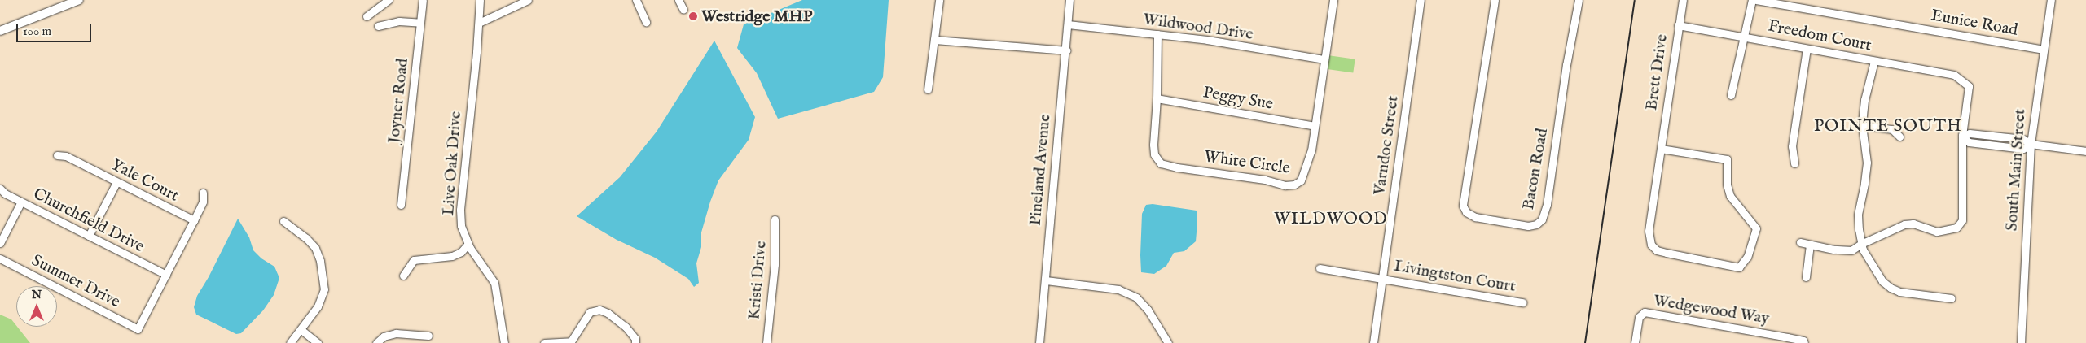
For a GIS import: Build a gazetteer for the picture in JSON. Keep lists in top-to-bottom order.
{
  "streets": {
    "street": [
      "Eunice Road",
      "Wildwood Drive",
      "Freedom Court",
      "Brett Drive",
      "Peggy Sue",
      "Joyner Road",
      "Varndoe Street",
      "White Circle",
      "Live Oak Drive",
      "Bacon Road",
      "Pineland Avenue",
      "South Main Street",
      "Yale Court",
      "Churchfield Drive",
      "Livingtston Court",
      "Kristi Drive",
      "Summer Drive",
      "Wedgewood Way"
    ]
  },
  "crossings": [
    ["Eunice Road", "South Main Street"],
    ["Wildwood Drive", "White Circle"],
    ["Wildwood Drive", "Pineland Avenue"],
    ["Freedom Court", "Brett Drive"],
    ["Peggy Sue", "White Circle"],
    ["Varndoe Street", "Livingtston Court"],
    ["Churchfield Drive", "Summer Drive"]
  ],
  "districts": ["POINTE SOUTH", "WILDWOOD"],
  "places": ["Westridge MHP"],
  "scale_bar": "100 m",
  "north": "top"
}
